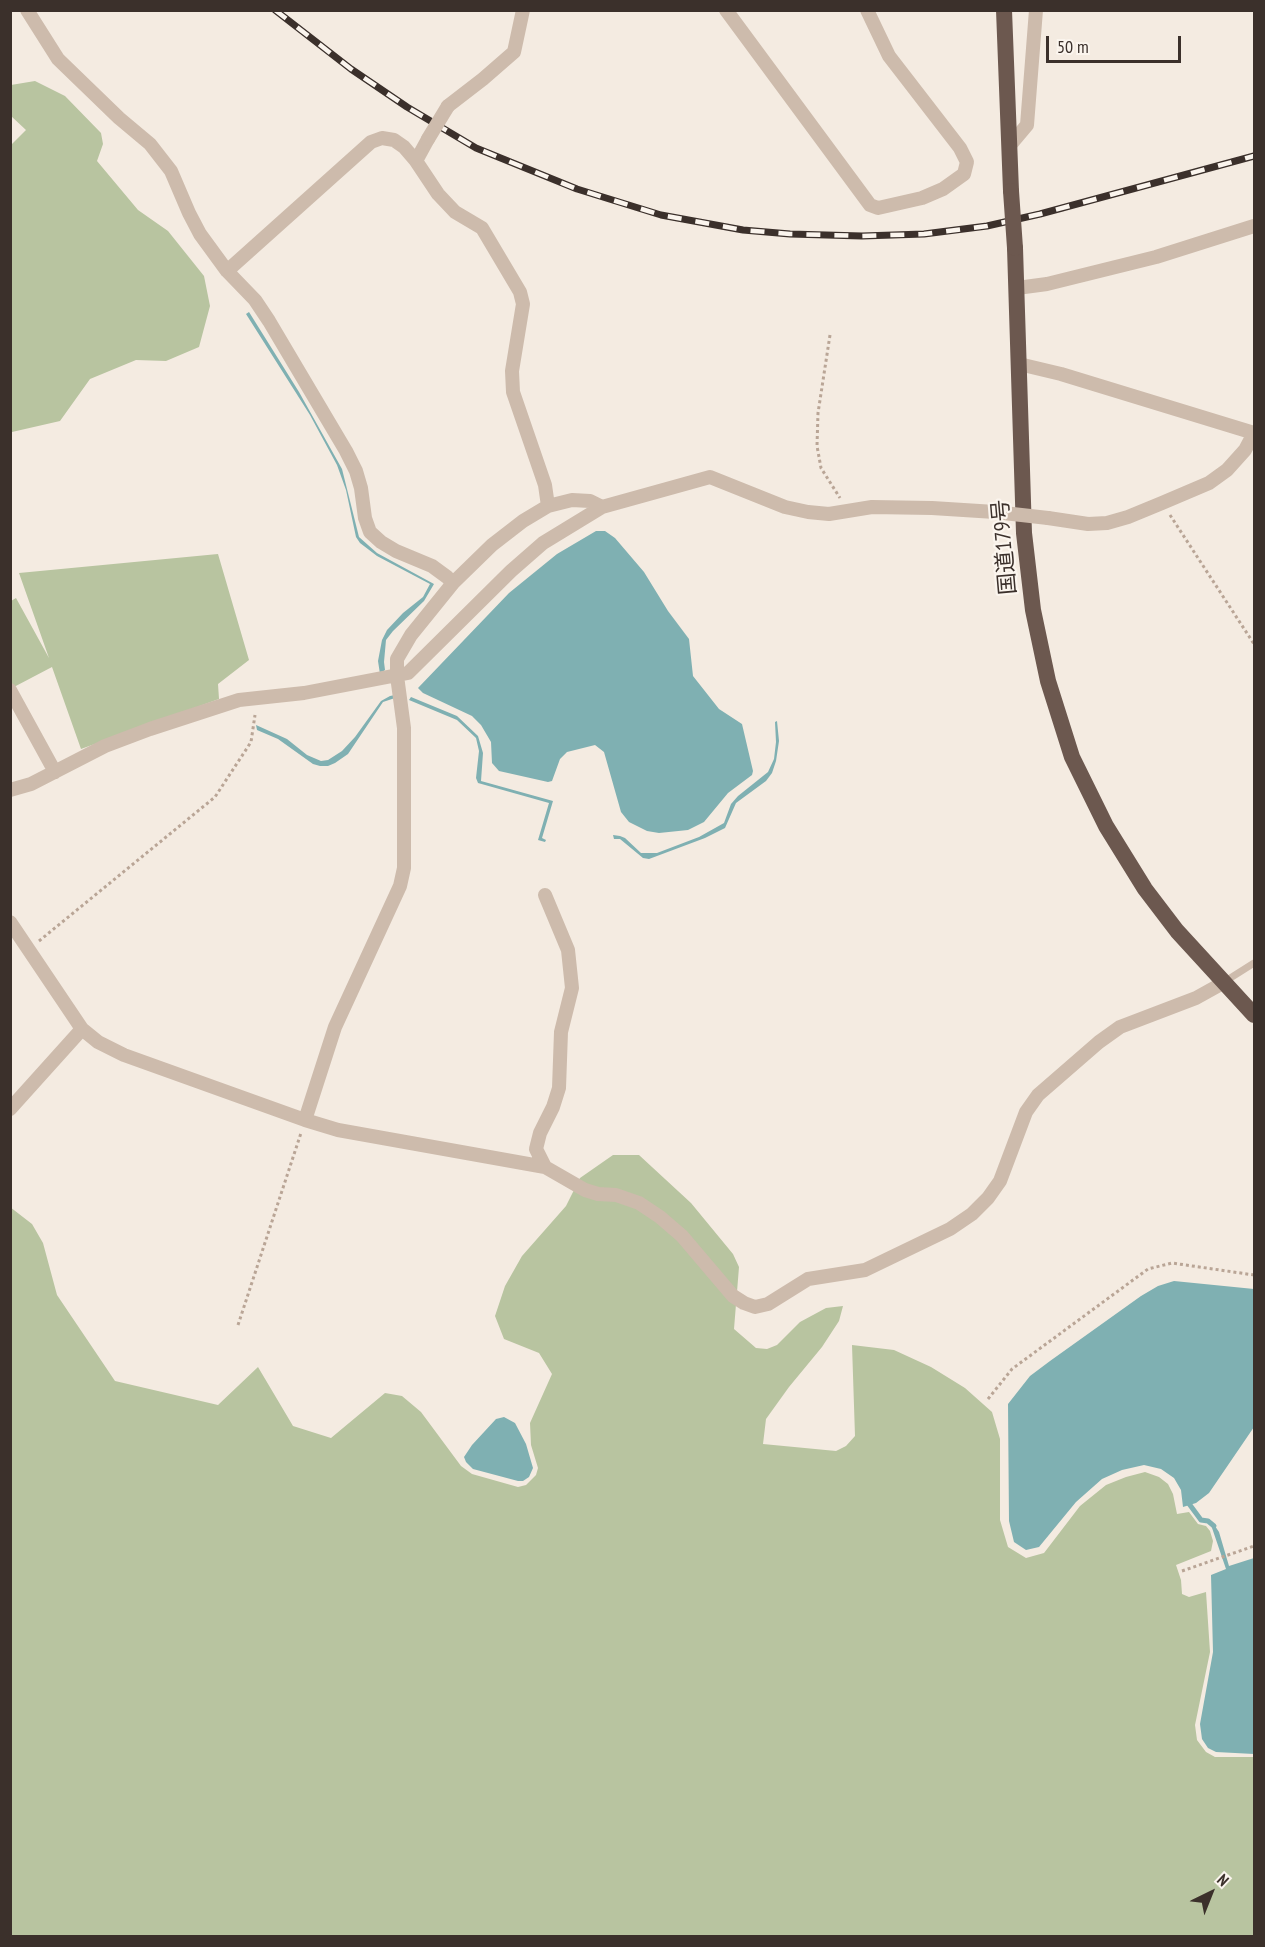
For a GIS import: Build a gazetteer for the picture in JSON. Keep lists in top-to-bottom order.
{
  "streets": {
    "highway": ["国道179号"]
  },
  "scale_bar": "50 m",
  "north": "top right"
}
